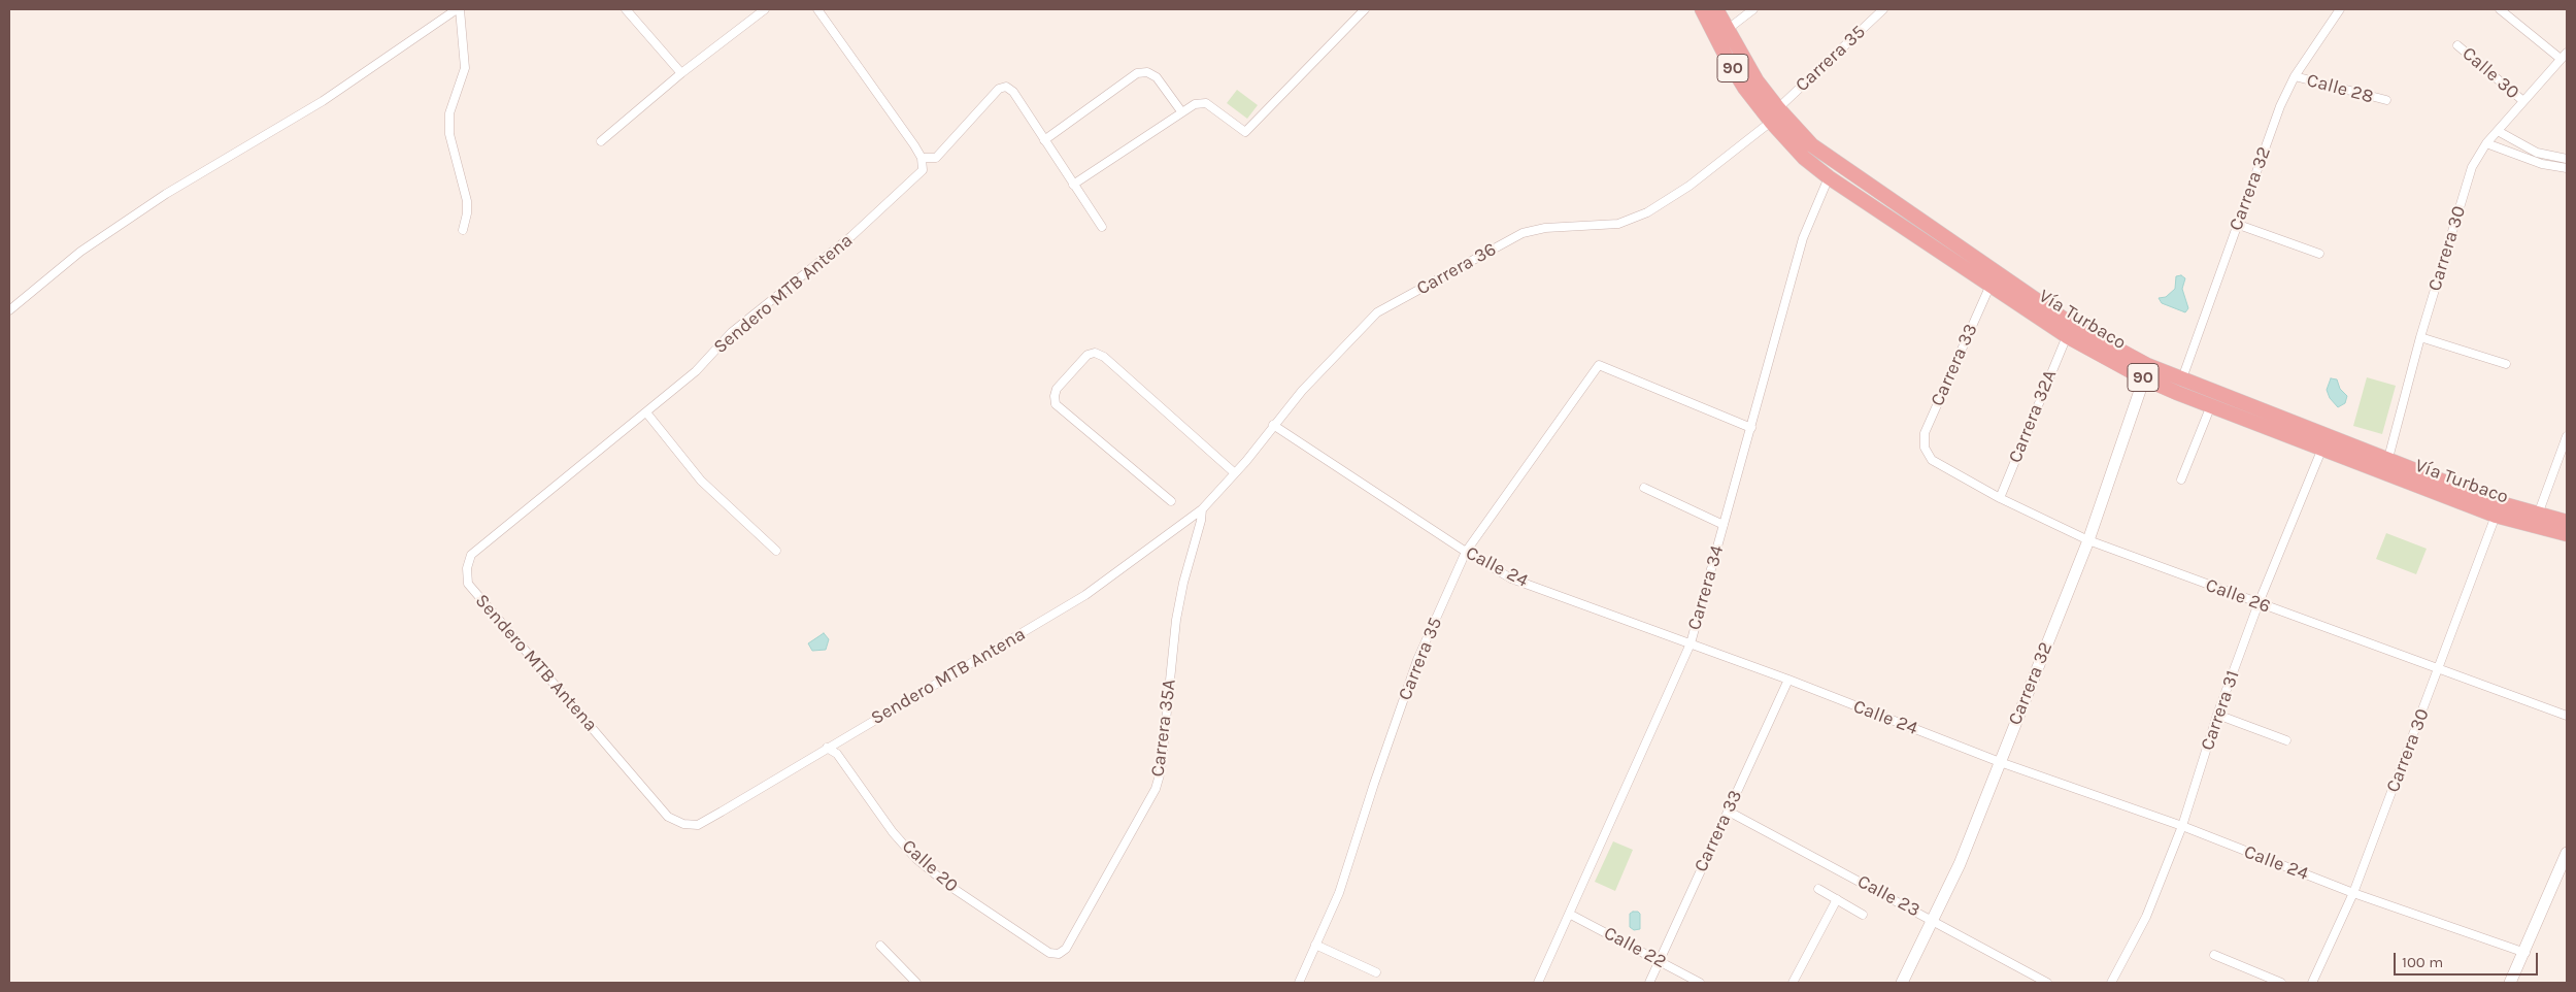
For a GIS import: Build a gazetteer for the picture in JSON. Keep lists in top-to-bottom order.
{
  "streets": {
    "highway": ["90", "Vía Turbaco"],
    "street": [
      "Carrera 35",
      "Calle 30",
      "Calle 28",
      "Carrera 32",
      "Carrera 30",
      "Carrera 36",
      "Sendero MTB Antena",
      "Carrera 33",
      "Carrera 32A",
      "Calle 24",
      "Carrera 34",
      "Calle 26",
      "Carrera 31",
      "Carrera 35A",
      "Calle 20",
      "Calle 23",
      "Calle 22"
    ]
  },
  "crossings": [
    ["Carrera 35", "Vía Turbaco"],
    ["Carrera 35", "Calle 24"],
    ["Carrera 35", "Carrera 34"],
    ["Calle 30", "Carrera 30"],
    ["Calle 28", "Carrera 32"],
    ["Carrera 32", "Vía Turbaco"],
    ["Carrera 32", "Calle 24"],
    ["Carrera 32", "Calle 26"],
    ["Carrera 32", "Calle 23"],
    ["Carrera 30", "Vía Turbaco"],
    ["Carrera 30", "Calle 24"],
    ["Carrera 30", "Calle 26"],
    ["Carrera 36", "Sendero MTB Antena"],
    ["Carrera 36", "Vía Turbaco"],
    ["Carrera 36", "Calle 24"],
    ["Carrera 36", "Carrera 35A"],
    ["Sendero MTB Antena", "Carrera 35A"],
    ["Sendero MTB Antena", "Calle 20"],
    ["Vía Turbaco", "Carrera 33"],
    ["Vía Turbaco", "Carrera 32A"],
    ["Vía Turbaco", "Carrera 34"],
    ["Vía Turbaco", "Carrera 31"],
    ["Carrera 33", "Calle 24"],
    ["Carrera 33", "Calle 26"],
    ["Carrera 33", "Calle 23"],
    ["Carrera 33", "Calle 22"],
    ["Carrera 32A", "Calle 26"],
    ["Calle 24", "Carrera 34"],
    ["Calle 24", "Carrera 31"],
    ["Carrera 34", "Calle 22"],
    ["Calle 26", "Carrera 31"],
    ["Carrera 35A", "Calle 20"]
  ],
  "scale_bar": "100 m"
}
